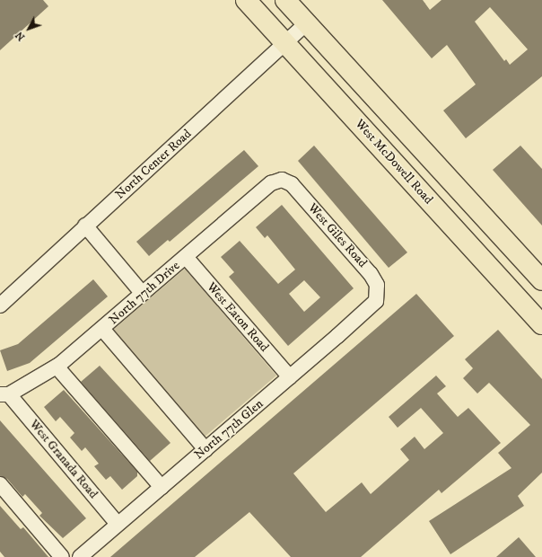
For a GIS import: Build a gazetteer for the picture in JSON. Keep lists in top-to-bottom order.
{
  "streets": {
    "main road": ["West McDowell Road"],
    "street": [
      "North Center Road",
      "West Giles Road",
      "North 77th Drive",
      "West Eaton Road",
      "North 77th Glen",
      "West Granada Road"
    ]
  },
  "crossings": [
    ["West McDowell Road", "North Center Road"],
    ["West Giles Road", "North 77th Drive"],
    ["West Giles Road", "North 77th Glen"],
    ["North 77th Drive", "West Eaton Road"],
    ["North 77th Drive", "West Granada Road"],
    ["West Eaton Road", "North 77th Glen"],
    ["North 77th Glen", "West Granada Road"]
  ],
  "north": "bottom left"
}
